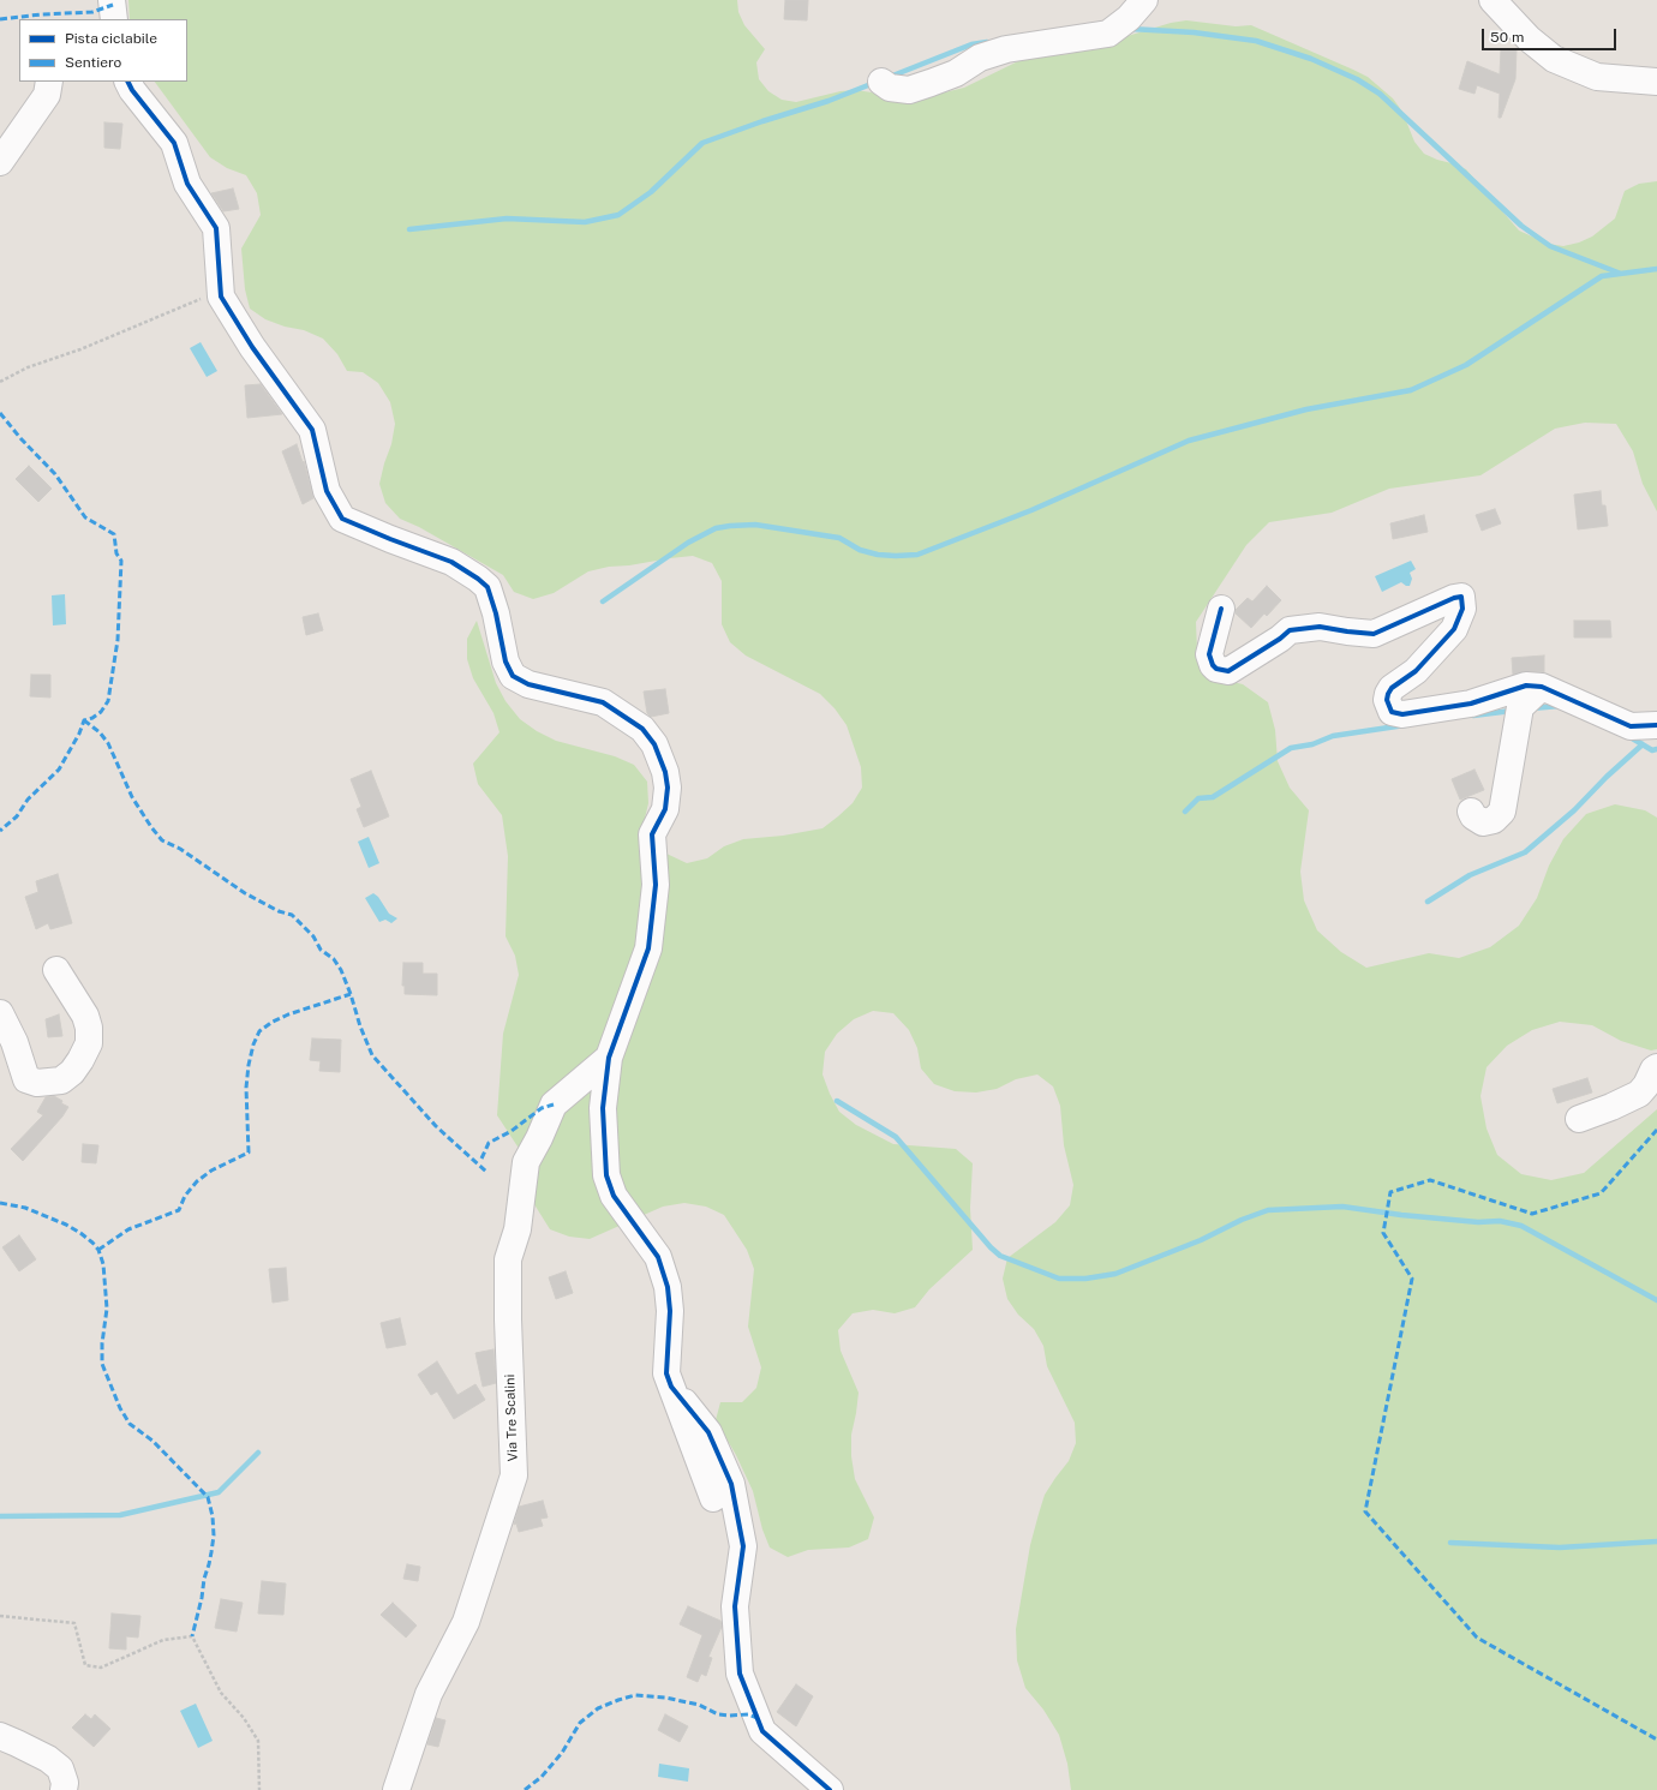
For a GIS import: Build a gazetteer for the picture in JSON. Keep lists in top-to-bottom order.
{
  "streets": {
    "street": ["Via Tre Scalini"]
  },
  "legend": ["Pista ciclabile", "Sentiero"],
  "scale_bar": "50 m"
}
